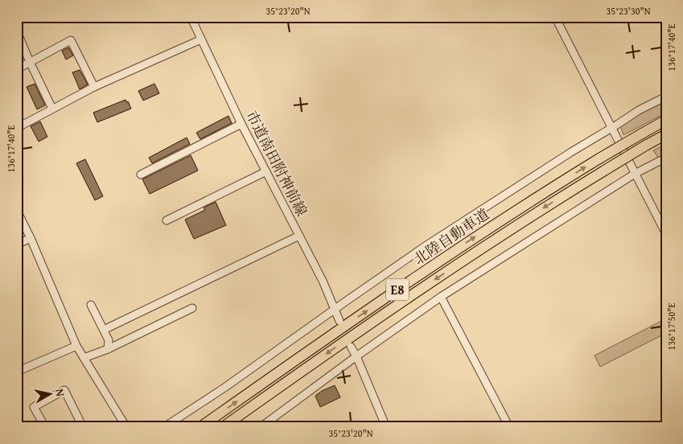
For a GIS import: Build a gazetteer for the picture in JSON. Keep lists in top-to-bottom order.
{
  "streets": {
    "highway": ["北陸自動車道", "E8"],
    "street": ["市道南田附神前線"]
  },
  "north": "right",
  "coordinates": [
    "35°23'20\"N",
    "35°23'30\"N",
    "136°17'40\"E",
    "136°17'50\"E"
  ]
}
